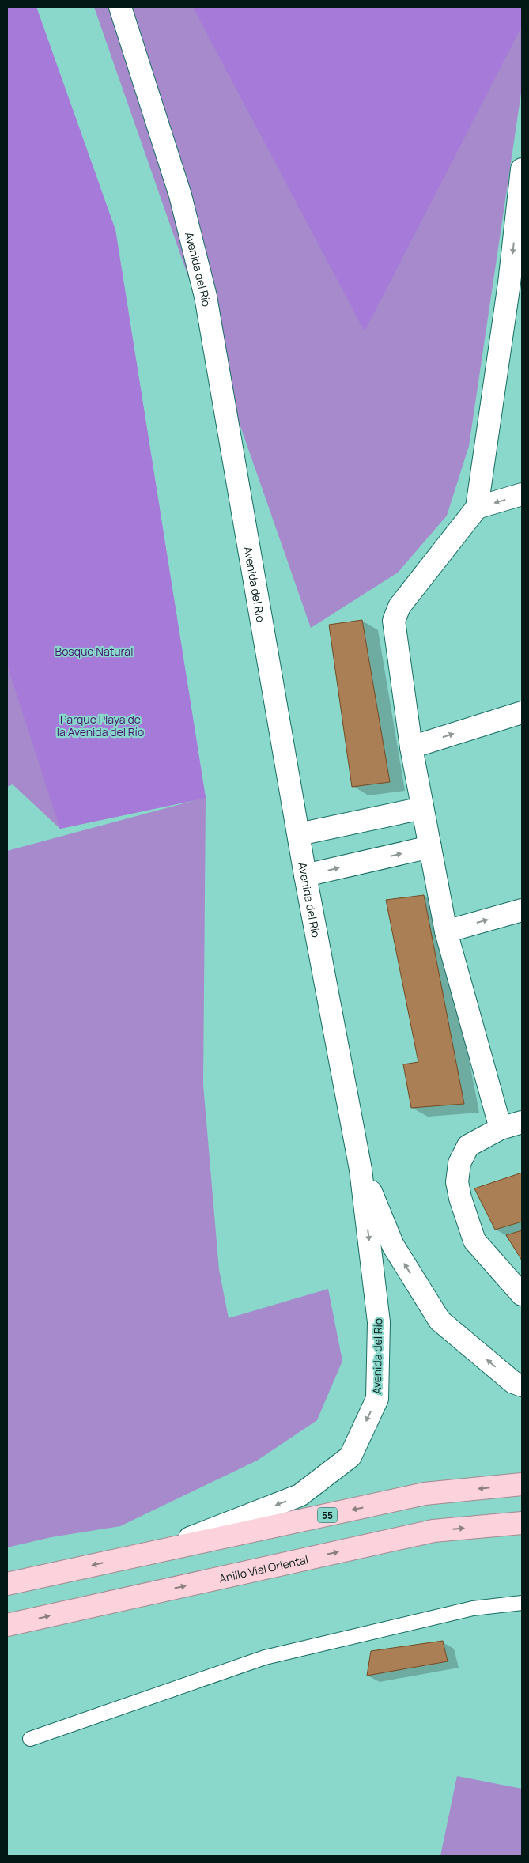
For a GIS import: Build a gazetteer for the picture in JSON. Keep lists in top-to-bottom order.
{
  "streets": {
    "highway": ["55", "Anillo Vial Oriental"],
    "main road": ["Avenida del Río"]
  },
  "crossings": [
    ["Avenida del Río", "55"]
  ],
  "parks": ["Bosque Natural", "Parque Playa de la Avenida del Río"]
}
